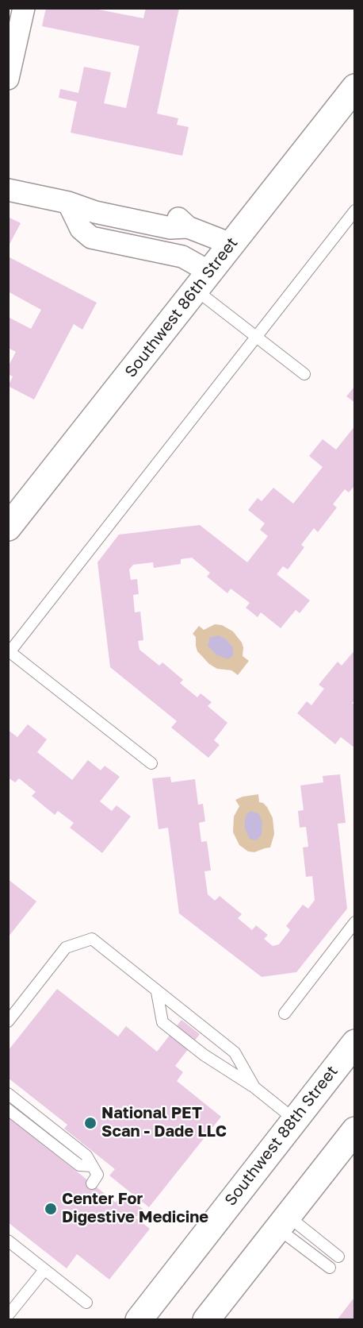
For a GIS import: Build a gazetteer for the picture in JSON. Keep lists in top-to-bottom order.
{
  "streets": {
    "main road": ["Southwest 86th Street", "Southwest 88th Street"]
  },
  "places": ["National PET Scan - Dade LLC", "Center For Digestive Medicine"]
}
